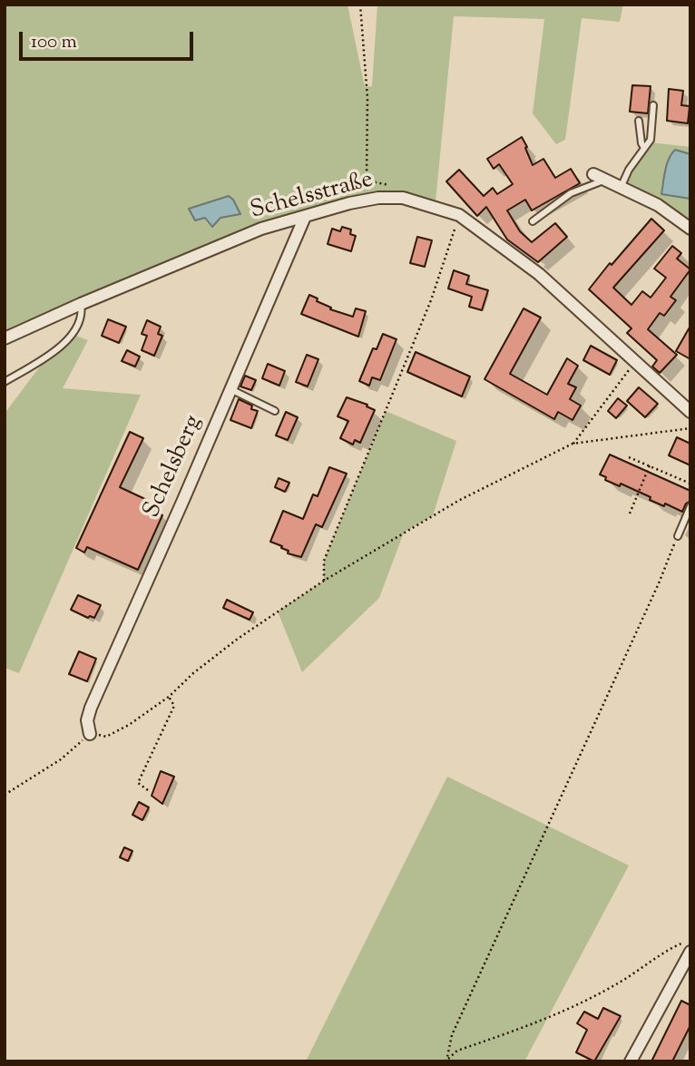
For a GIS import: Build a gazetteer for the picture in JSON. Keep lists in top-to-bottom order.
{
  "streets": {
    "street": ["Schelsstraße", "Schelsberg"]
  },
  "crossings": [
    ["Schelsstraße", "Schelsberg"]
  ],
  "scale_bar": "100 m"
}
